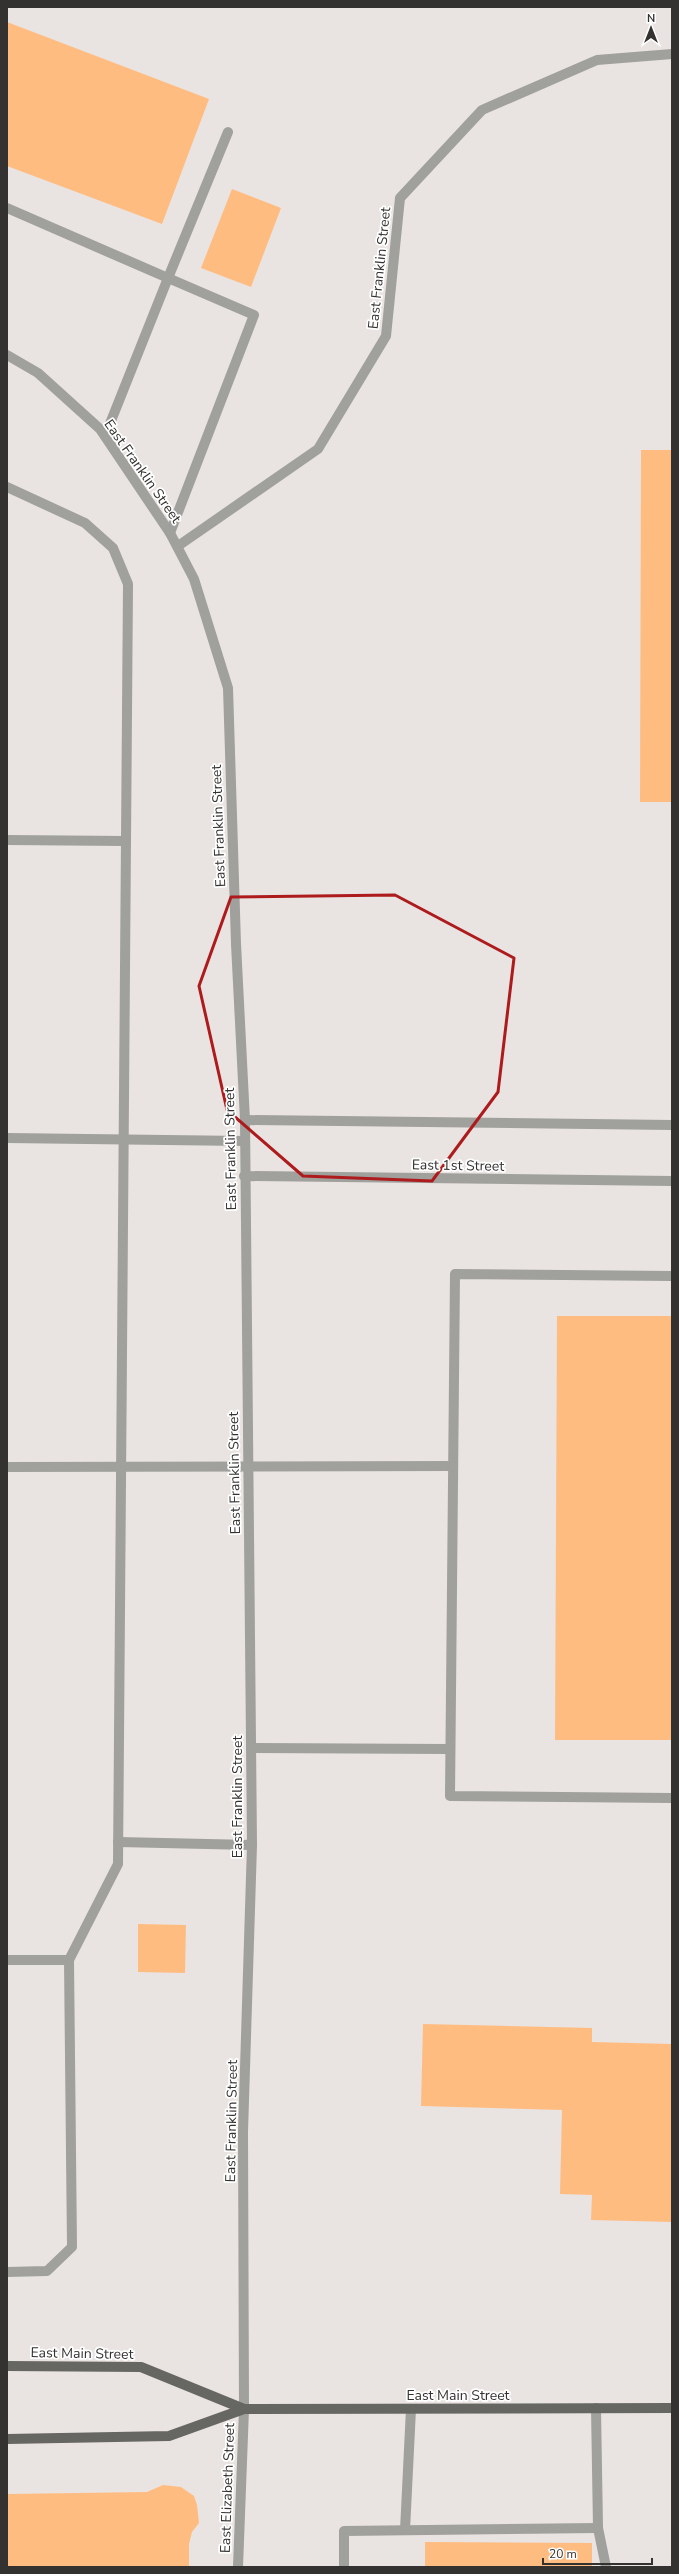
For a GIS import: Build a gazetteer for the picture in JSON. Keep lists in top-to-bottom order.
{
  "streets": {
    "main road": ["East Main Street"],
    "street": ["East Franklin Street", "East 1st Street", "East Elizabeth Street"]
  },
  "crossings": [
    ["East Franklin Street", "East 1st Street"],
    ["East Franklin Street", "East Main Street"],
    ["East Franklin Street", "East Elizabeth Street"],
    ["East Main Street", "East Elizabeth Street"]
  ],
  "scale_bar": "20 m",
  "north": "top"
}
